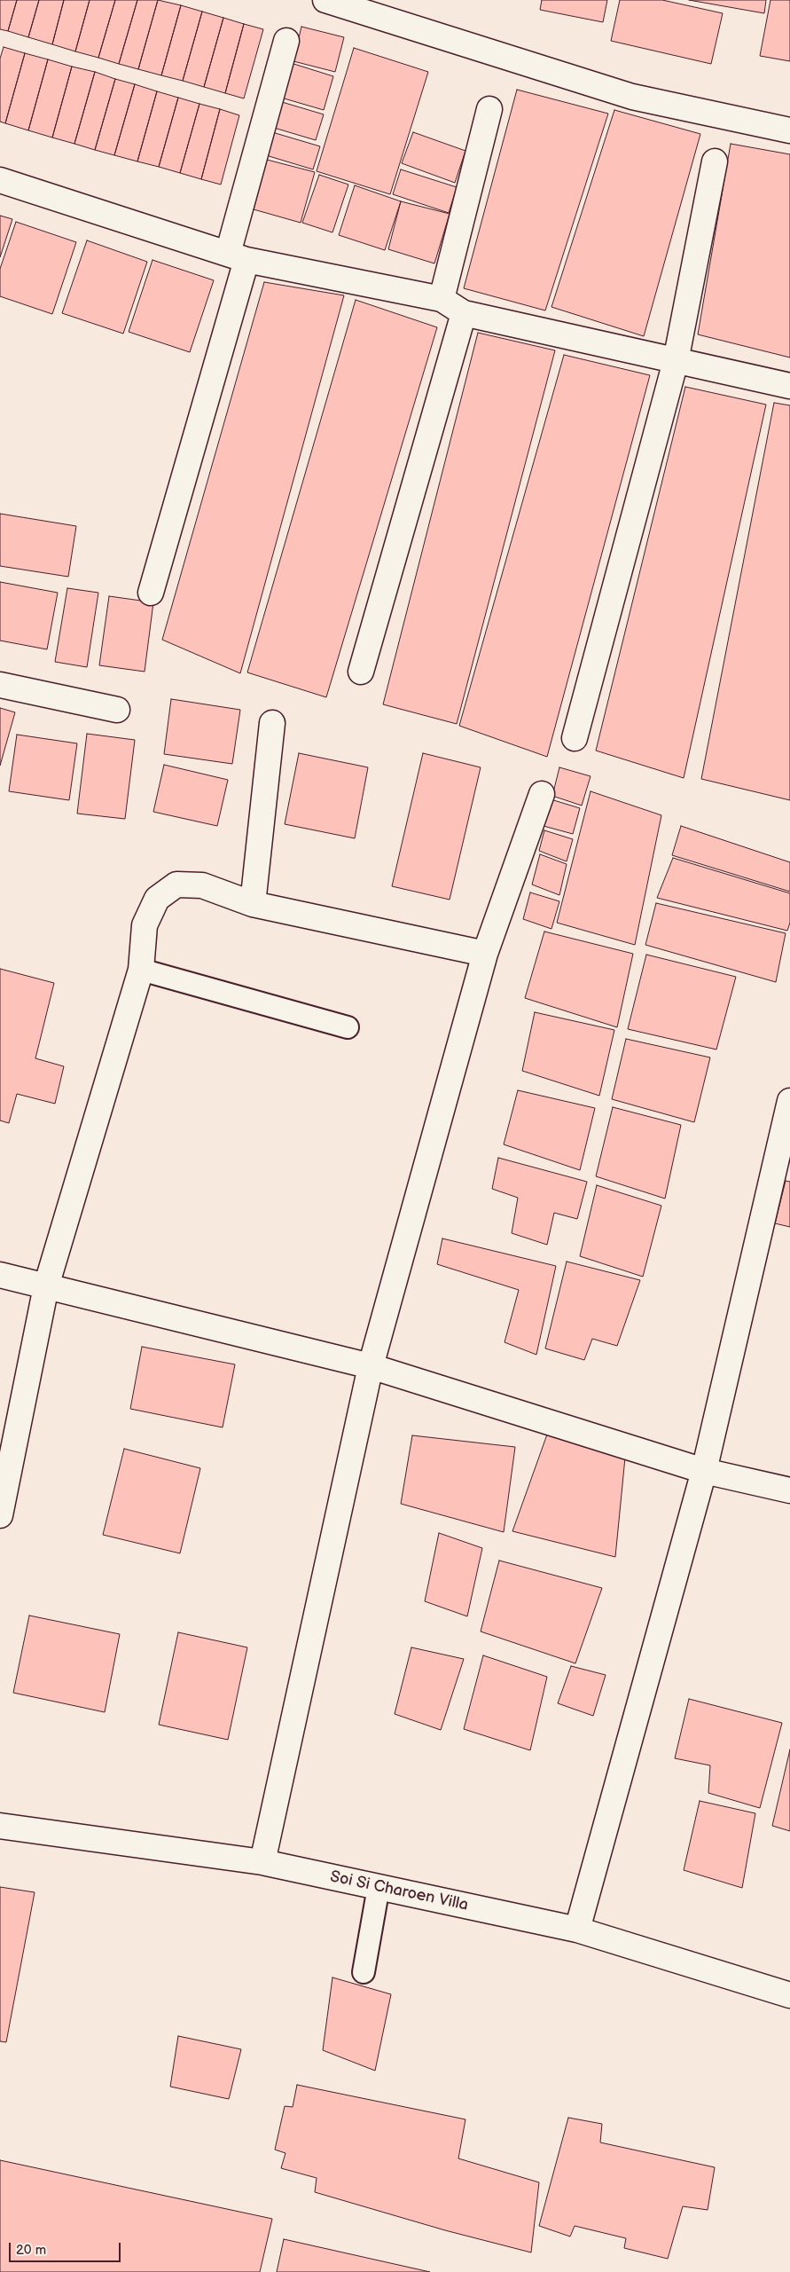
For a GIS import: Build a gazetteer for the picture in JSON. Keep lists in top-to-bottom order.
{
  "streets": {
    "street": ["Soi Si Charoen Villa"]
  },
  "scale_bar": "20 m"
}
